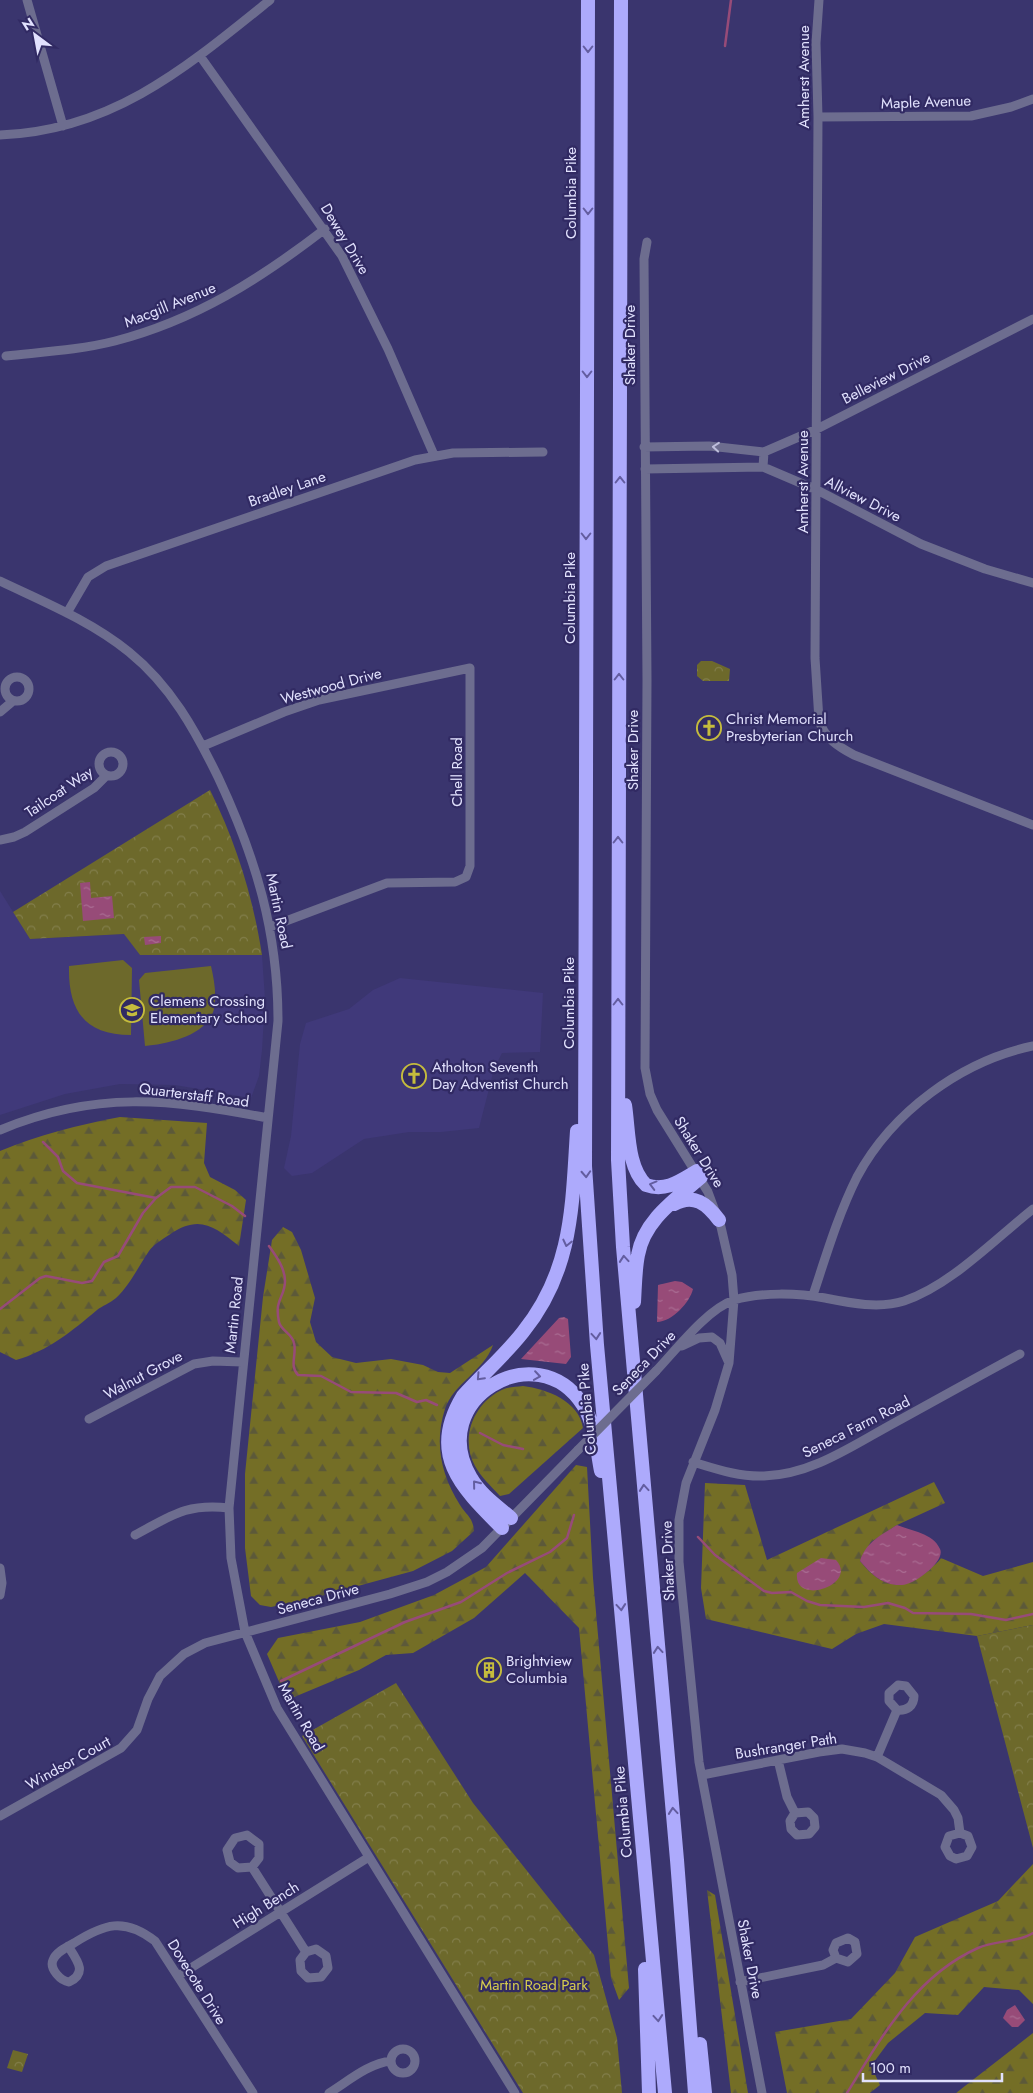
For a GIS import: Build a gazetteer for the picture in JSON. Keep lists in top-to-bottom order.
{
  "streets": {
    "highway": ["Columbia Pike"],
    "street": [
      "Amherst Avenue",
      "Maple Avenue",
      "Dewey Drive",
      "Macgill Avenue",
      "Shaker Drive",
      "Belleview Drive",
      "Bradley Lane",
      "Allview Drive",
      "Westwood Drive",
      "Chell Road",
      "Tailcoat Way",
      "Martin Road",
      "Quarterstaff Road",
      "Seneca Drive",
      "Walnut Grove",
      "Seneca Farm Road",
      "Bushranger Path",
      "Windsor Court",
      "High Bench",
      "Dovecote Drive"
    ]
  },
  "crossings": [
    ["Amherst Avenue", "Maple Avenue"],
    ["Amherst Avenue", "Belleview Drive"],
    ["Amherst Avenue", "Allview Drive"],
    ["Dewey Drive", "Macgill Avenue"],
    ["Dewey Drive", "Bradley Lane"],
    ["Shaker Drive", "Allview Drive"],
    ["Shaker Drive", "Seneca Drive"],
    ["Shaker Drive", "Seneca Farm Road"],
    ["Shaker Drive", "Bushranger Path"],
    ["Bradley Lane", "Martin Road"],
    ["Westwood Drive", "Chell Road"],
    ["Westwood Drive", "Martin Road"],
    ["Chell Road", "Martin Road"],
    ["Martin Road", "Quarterstaff Road"],
    ["Martin Road", "Seneca Drive"],
    ["Martin Road", "Walnut Grove"],
    ["Martin Road", "Windsor Court"],
    ["Martin Road", "High Bench"],
    ["Seneca Drive", "Windsor Court"],
    ["High Bench", "Dovecote Drive"]
  ],
  "parks": ["Martin Road Park"],
  "places": {
    "church": ["Christ Memorial Presbyterian Church", "Atholton Seventh Day Adventist Church"],
    "school or university": ["Clemens Crossing Elementary School"],
    "building": ["Brightview Columbia"]
  },
  "scale_bar": "100 m",
  "north": "top left"
}
